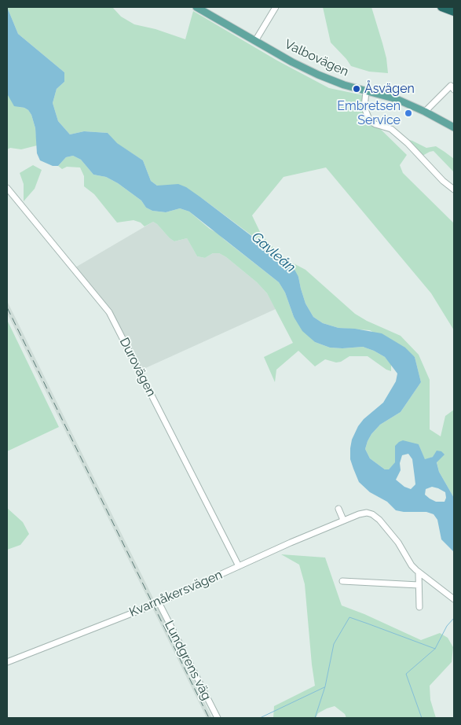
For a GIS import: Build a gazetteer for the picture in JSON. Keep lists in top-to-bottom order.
{
  "streets": {
    "main road": ["Valbovägen"],
    "street": ["Durovägen", "Kvarnåkersvägen", "Lundgrens väg"]
  },
  "crossings": [
    ["Durovägen", "Kvarnåkersvägen"],
    ["Kvarnåkersvägen", "Lundgrens väg"]
  ],
  "water": ["Gavleån"],
  "places": ["Åsvägen", "Embretsen Service"]
}
